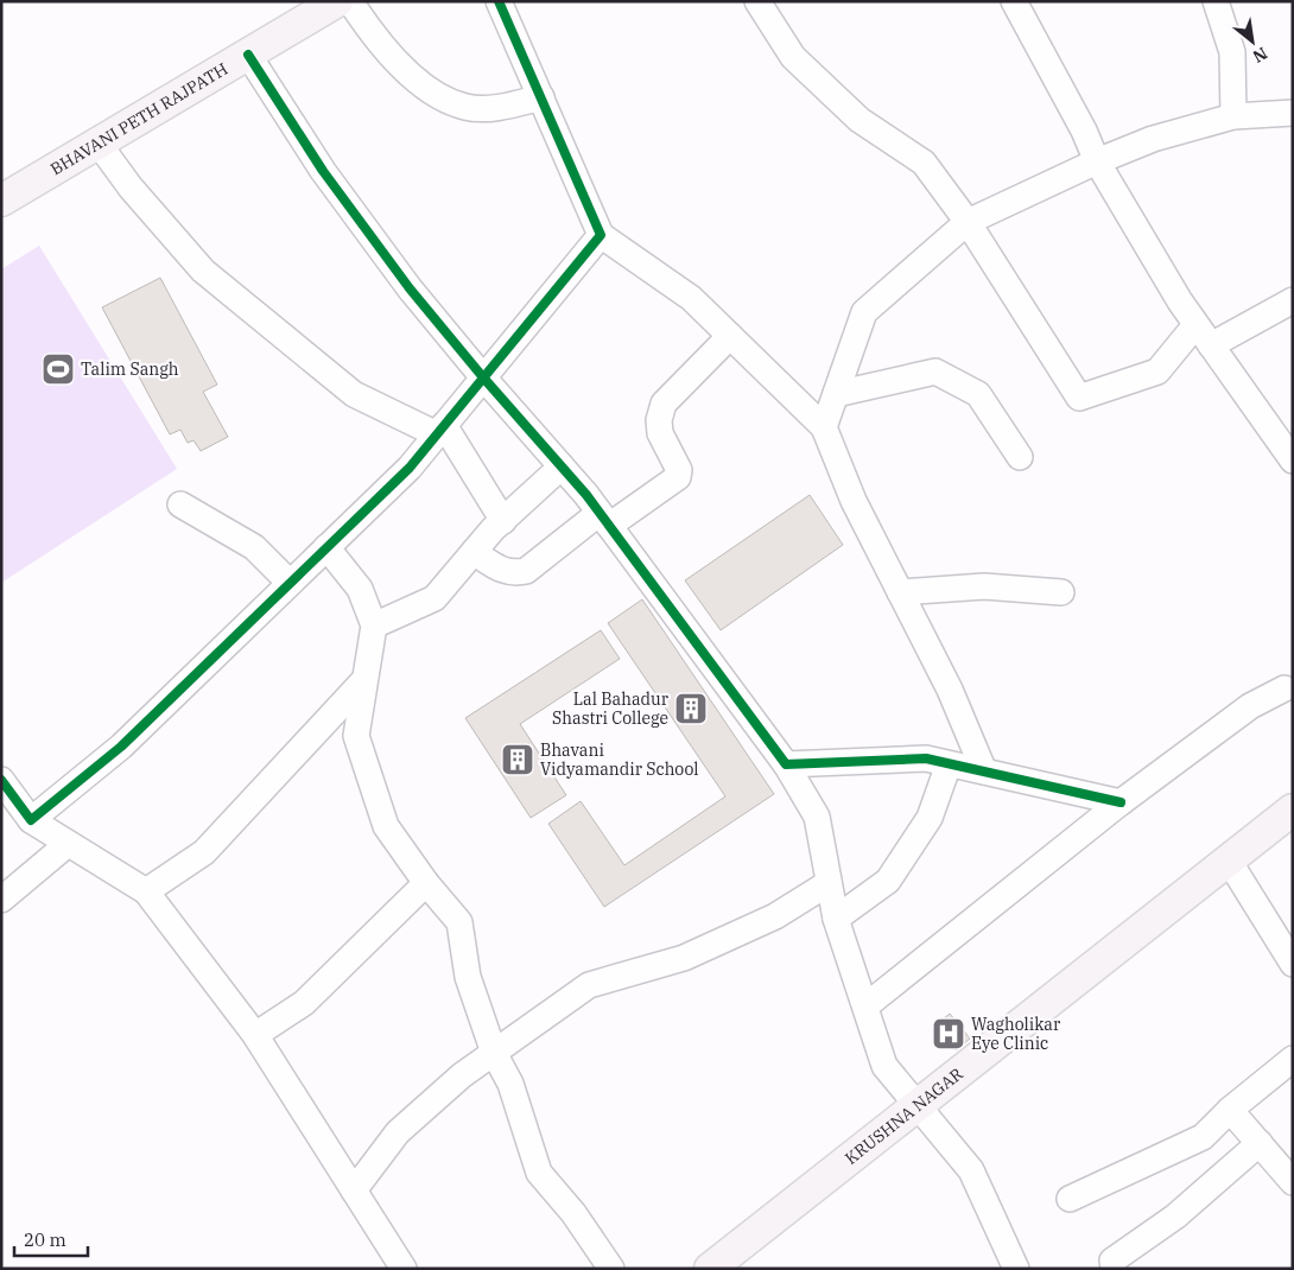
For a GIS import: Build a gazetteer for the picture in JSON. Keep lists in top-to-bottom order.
{
  "streets": {
    "main road": ["BHAVANI PETH RAJPATH", "KRUSHNA NAGAR"]
  },
  "places": {
    "sports": ["Talim Sangh"],
    "building": ["Lal Bahadur Shastri College", "Bhavani Vidyamandir School"],
    "hospital": ["Wagholikar Eye Clinic"]
  },
  "scale_bar": "20 m",
  "north": "bottom right"
}
